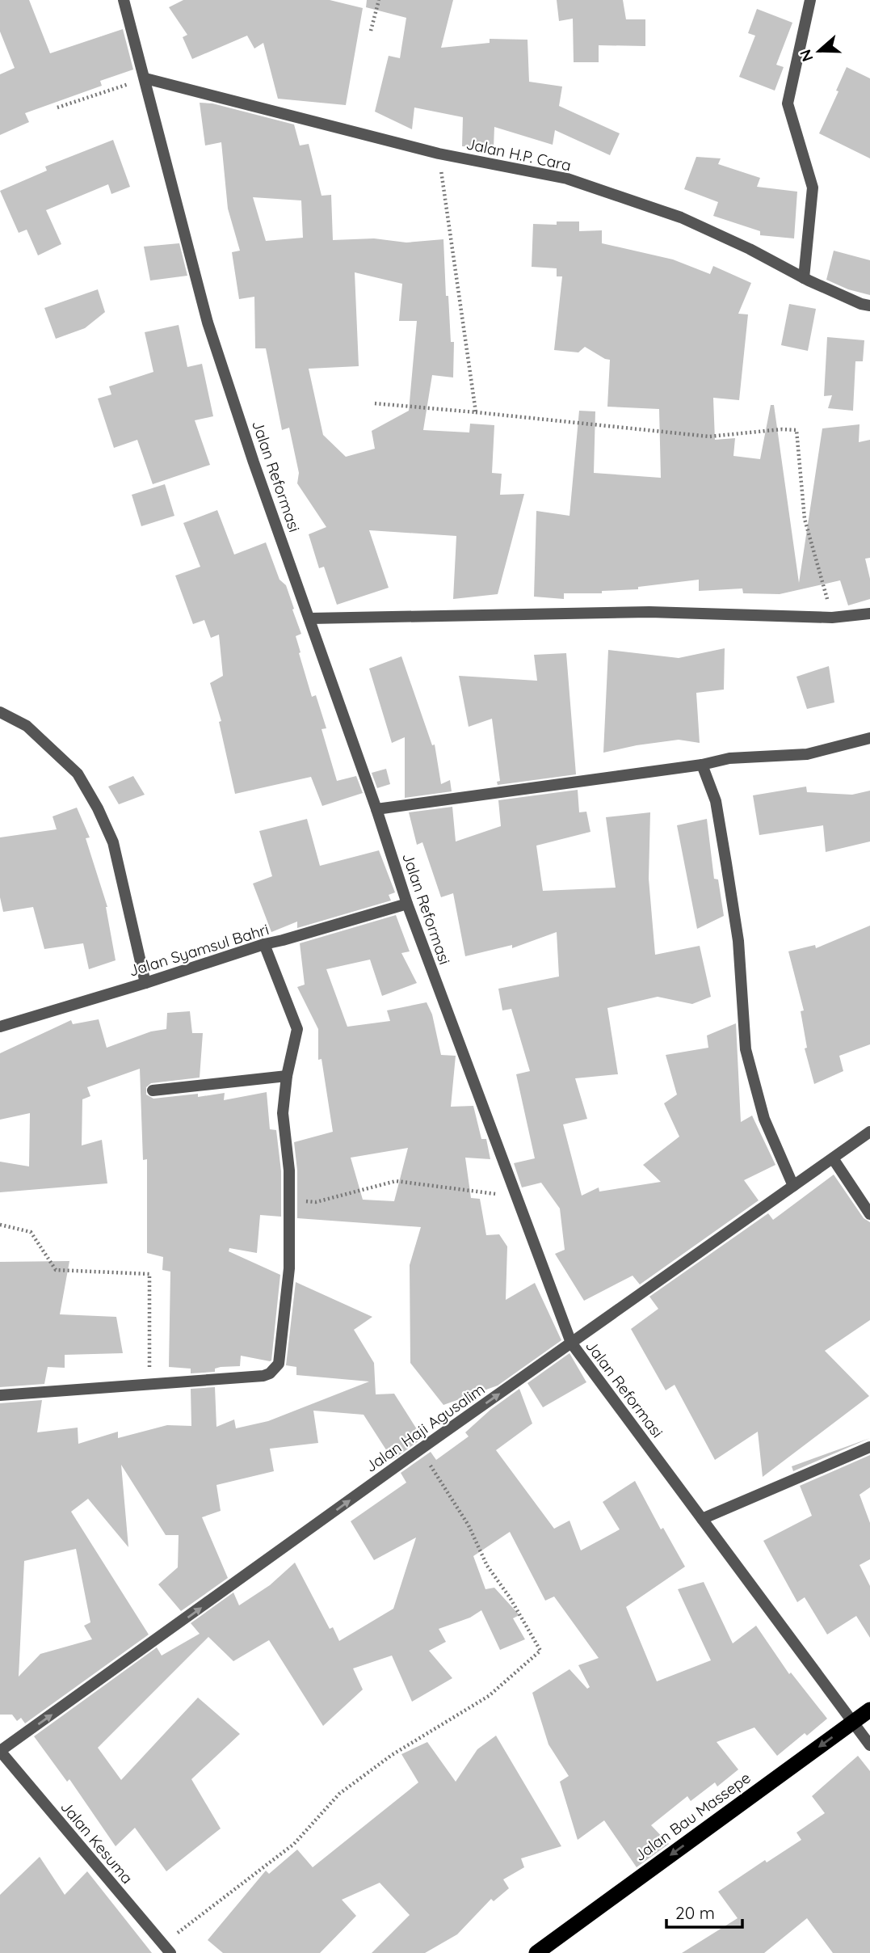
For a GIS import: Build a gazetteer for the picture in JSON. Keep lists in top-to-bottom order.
{
  "streets": {
    "highway": ["Jalan Bau Massepe"],
    "street": [
      "Jalan H.P. Cara",
      "Jalan Reformasi",
      "Jalan Syamsul Bahri",
      "Jalan Haji Agusalim",
      "Jalan Kesuma"
    ]
  },
  "crossings": [
    ["Jalan H.P. Cara", "Jalan Reformasi"],
    ["Jalan Reformasi", "Jalan Syamsul Bahri"],
    ["Jalan Reformasi", "Jalan Haji Agusalim"],
    ["Jalan Reformasi", "Jalan Bau Massepe"],
    ["Jalan Haji Agusalim", "Jalan Kesuma"]
  ],
  "one_way": ["Jalan Haji Agusalim", "Jalan Bau Massepe"],
  "scale_bar": "20 m",
  "north": "left"
}
